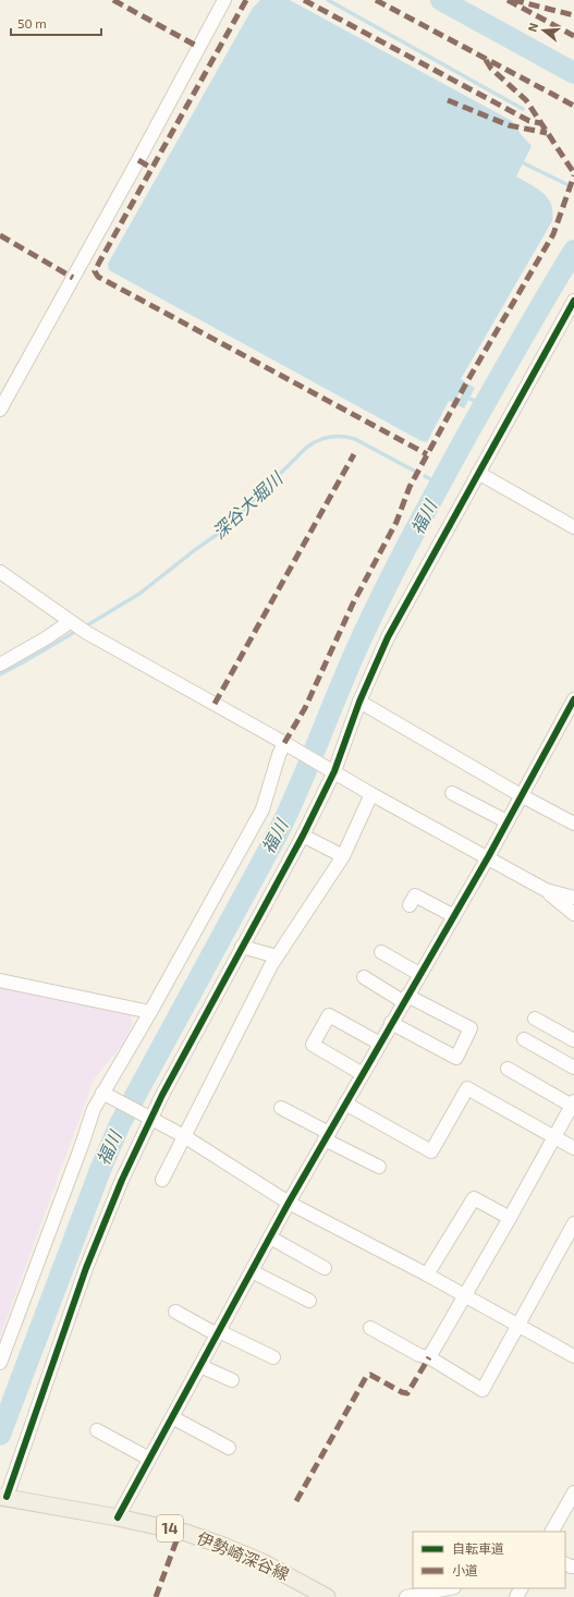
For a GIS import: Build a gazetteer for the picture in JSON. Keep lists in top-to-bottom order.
{
  "streets": {
    "main road": ["14", "伊勢崎深谷線"]
  },
  "water": ["深谷大堀川", "福川"],
  "legend": ["自転車道", "小道"],
  "scale_bar": "50 m",
  "north": "left"
}
